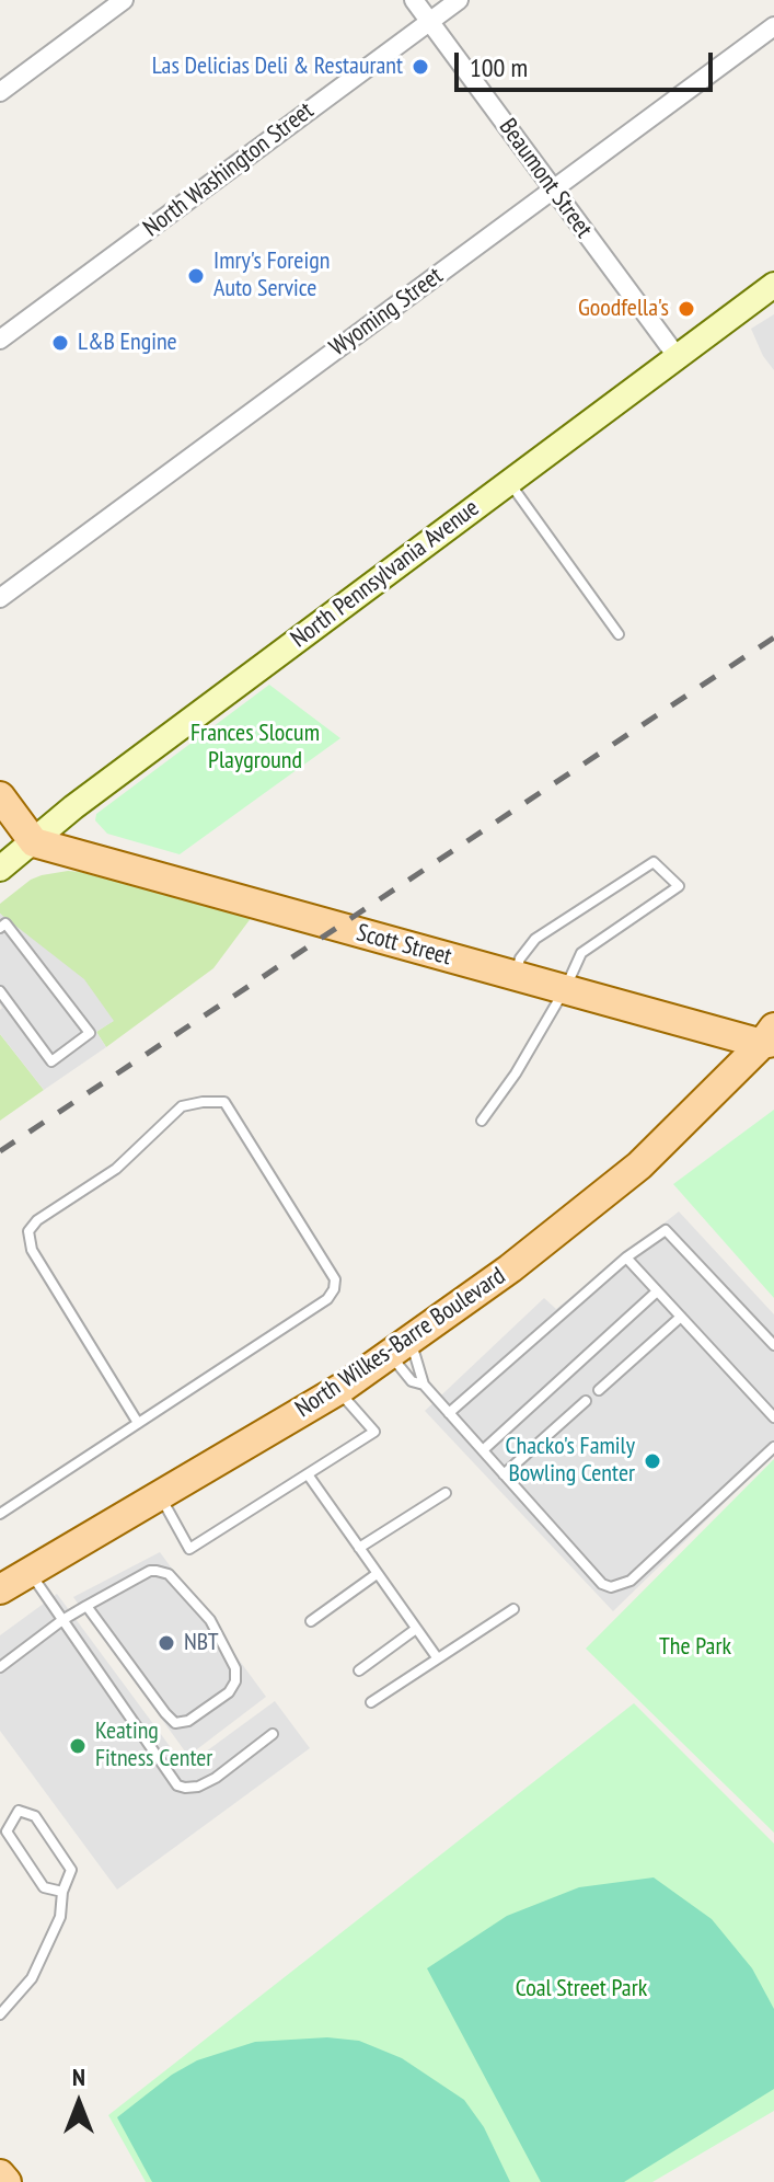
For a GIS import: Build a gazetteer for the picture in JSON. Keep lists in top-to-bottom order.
{
  "streets": {
    "main road": ["Scott Street", "North Wilkes-Barre Boulevard"],
    "street": [
      "North Washington Street",
      "Beaumont Street",
      "Wyoming Street",
      "North Pennsylvania Avenue"
    ]
  },
  "crossings": [
    ["North Washington Street", "Beaumont Street"],
    ["Beaumont Street", "Wyoming Street"],
    ["Beaumont Street", "North Pennsylvania Avenue"],
    ["North Pennsylvania Avenue", "Scott Street"],
    ["Scott Street", "North Wilkes-Barre Boulevard"]
  ],
  "parks": ["Frances Slocum Playground", "The Park", "Coal Street Park"],
  "places": [
    "Las Delicias Deli & Restaurant",
    "Imry's Foreign Auto Service",
    "Goodfella's",
    "L&B Engine",
    "Chacko's Family Bowling Center",
    "NBT",
    "Keating Fitness Center"
  ],
  "scale_bar": "100 m",
  "north": "top"
}
